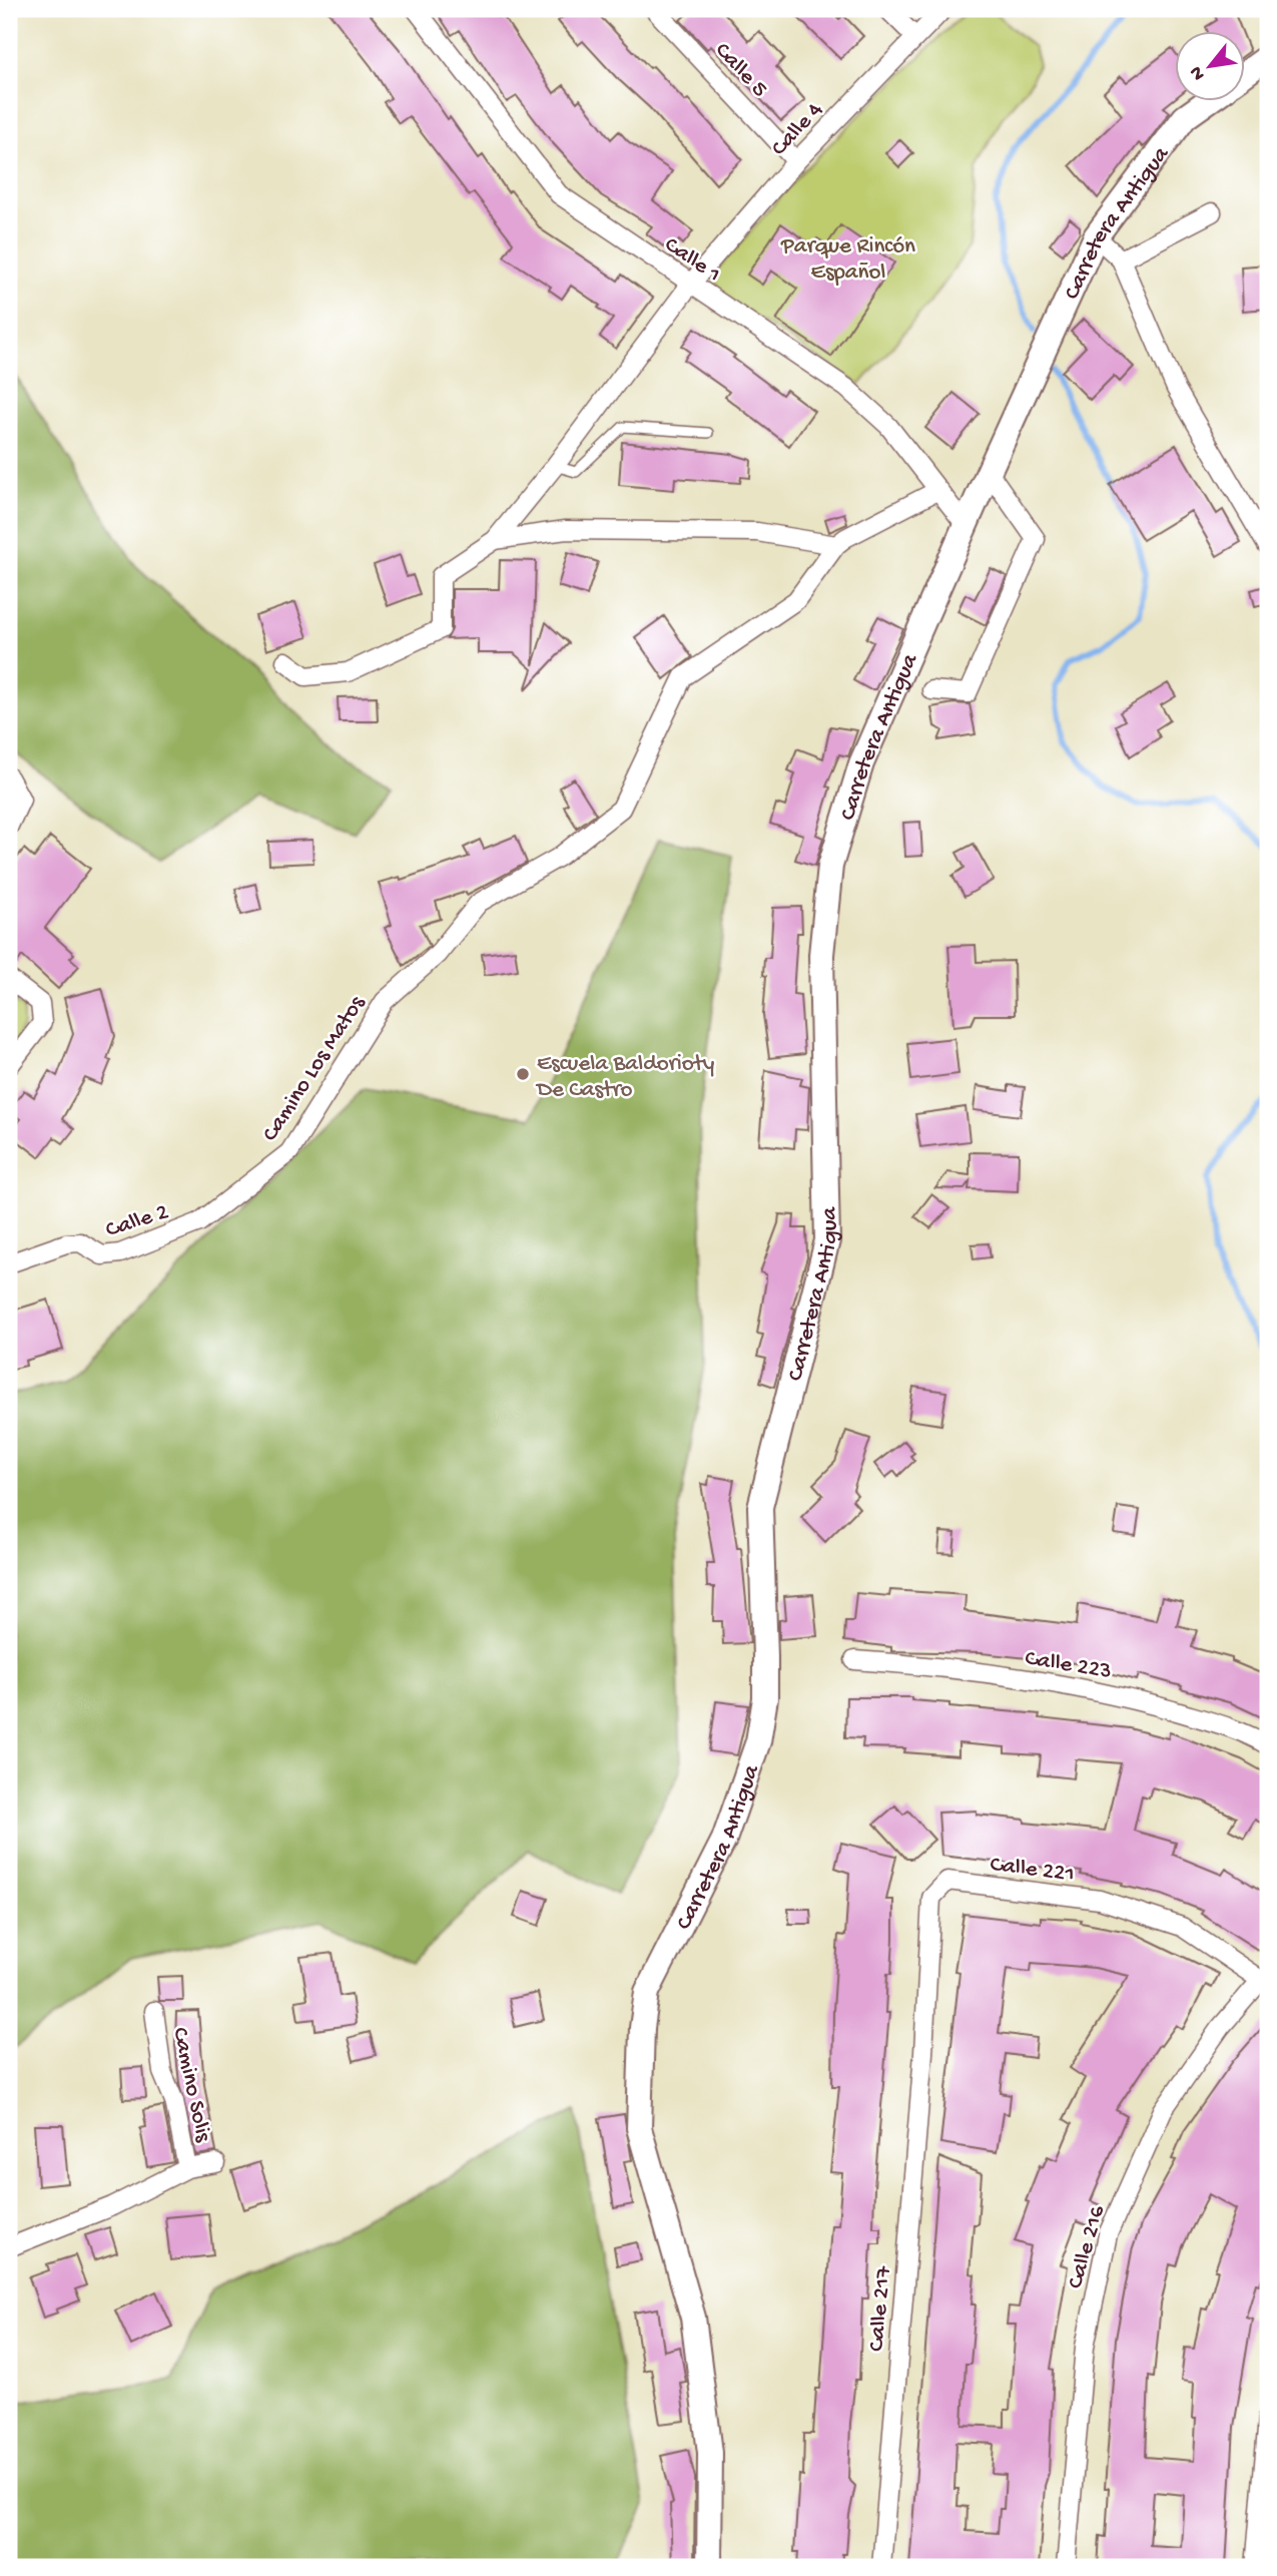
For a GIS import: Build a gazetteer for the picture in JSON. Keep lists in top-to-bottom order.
{
  "streets": {
    "street": [
      "Calle 5",
      "Calle 4",
      "Carretera Antigua",
      "Calle 1",
      "Camino Los Matos",
      "Calle 2",
      "Calle 223",
      "Calle 221",
      "Camino Solis",
      "Calle 216",
      "Calle 217"
    ]
  },
  "crossings": [
    ["Calle 5", "Calle 4"],
    ["Calle 4", "Calle 1"],
    ["Carretera Antigua", "Calle 1"],
    ["Calle 1", "Camino Los Matos"],
    ["Camino Los Matos", "Calle 2"],
    ["Calle 221", "Calle 216"],
    ["Calle 221", "Calle 217"]
  ],
  "parks": ["Parque Rincón Español"],
  "places": ["Escuela Baldorioty De Castro"],
  "north": "bottom left"
}
